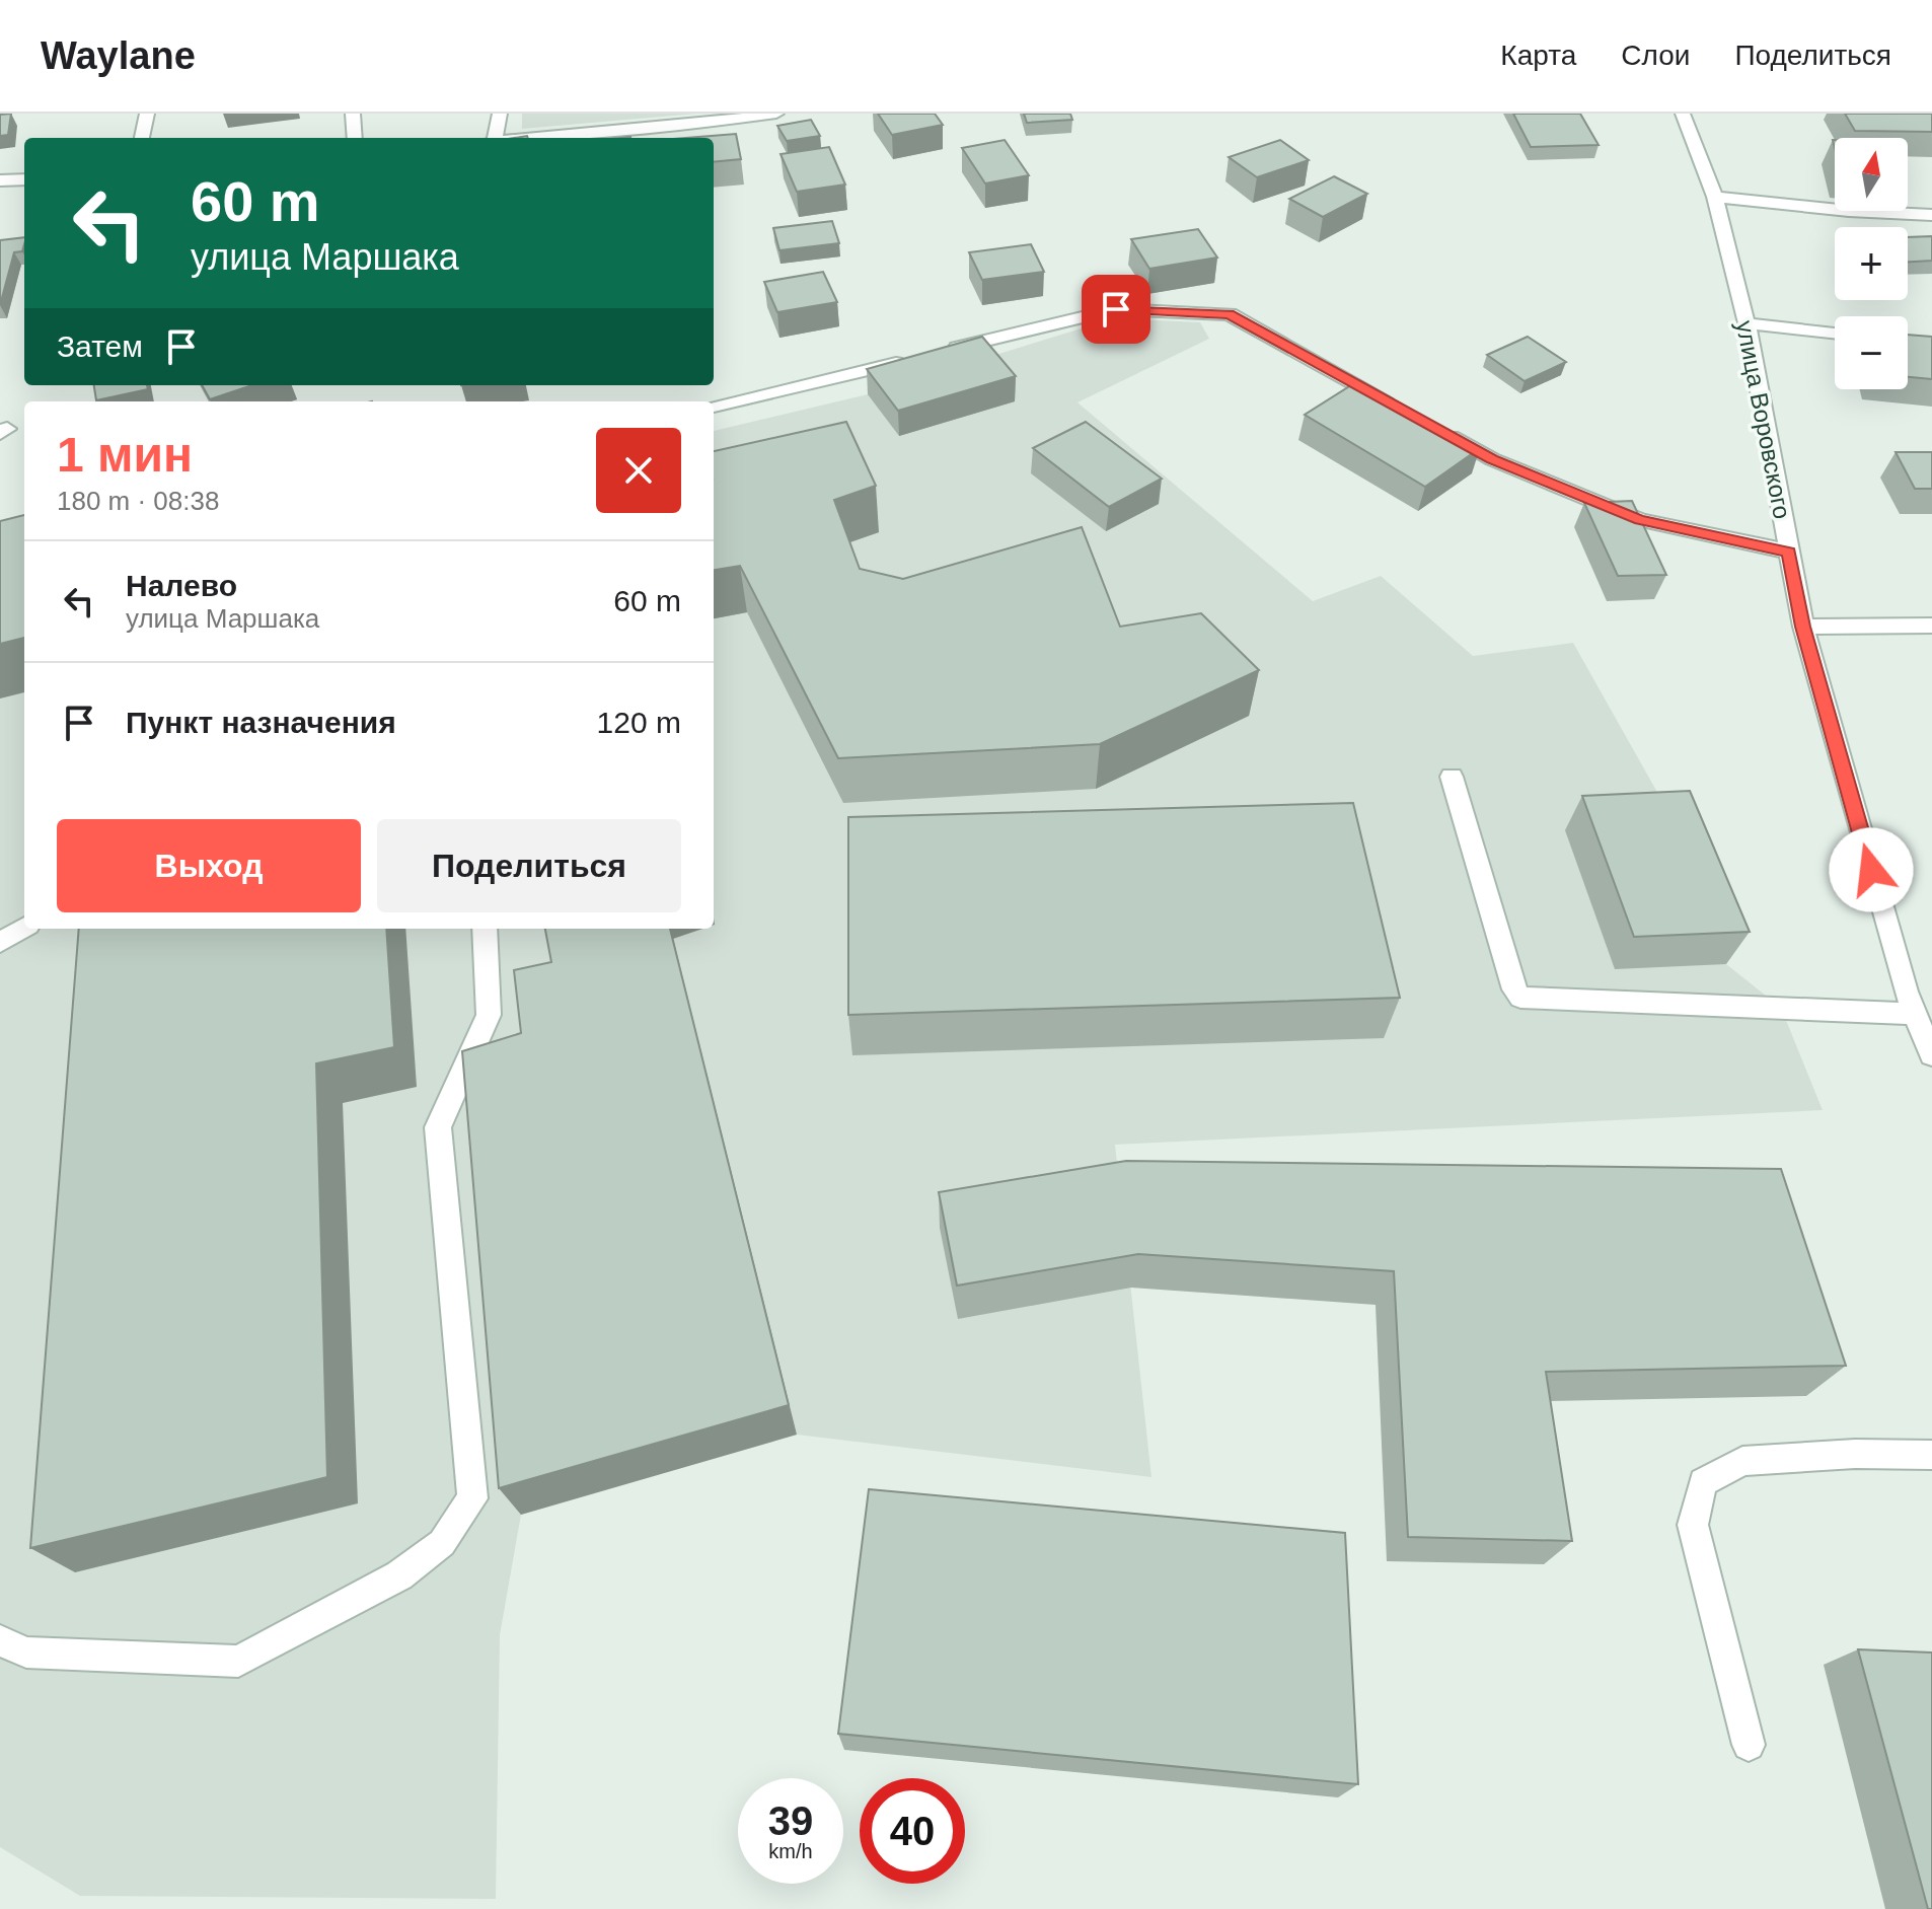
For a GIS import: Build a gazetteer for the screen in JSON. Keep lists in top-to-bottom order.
{
  "streets": {
    "street": ["улица Воровского"]
  },
  "north": "top",
  "page": {
    "header": "Waylane",
    "nav": ["Карта", "Слои", "Поделиться"],
    "map_buttons": ["+", "−"],
    "turn": ["60 m", "улица Маршака"],
    "then": "Затем",
    "heading": ["1 мин", "180 m · 08:38"],
    "list": [
      {
        "name": "Налево",
        "note": "улица Маршака",
        "value": "60 m"
      },
      {
        "name": "Пункт назначения",
        "value": "120 m"
      }
    ],
    "buttons": ["Выход", "Поделиться"],
    "speed": "39 km/h",
    "limit": "40"
  }
}
